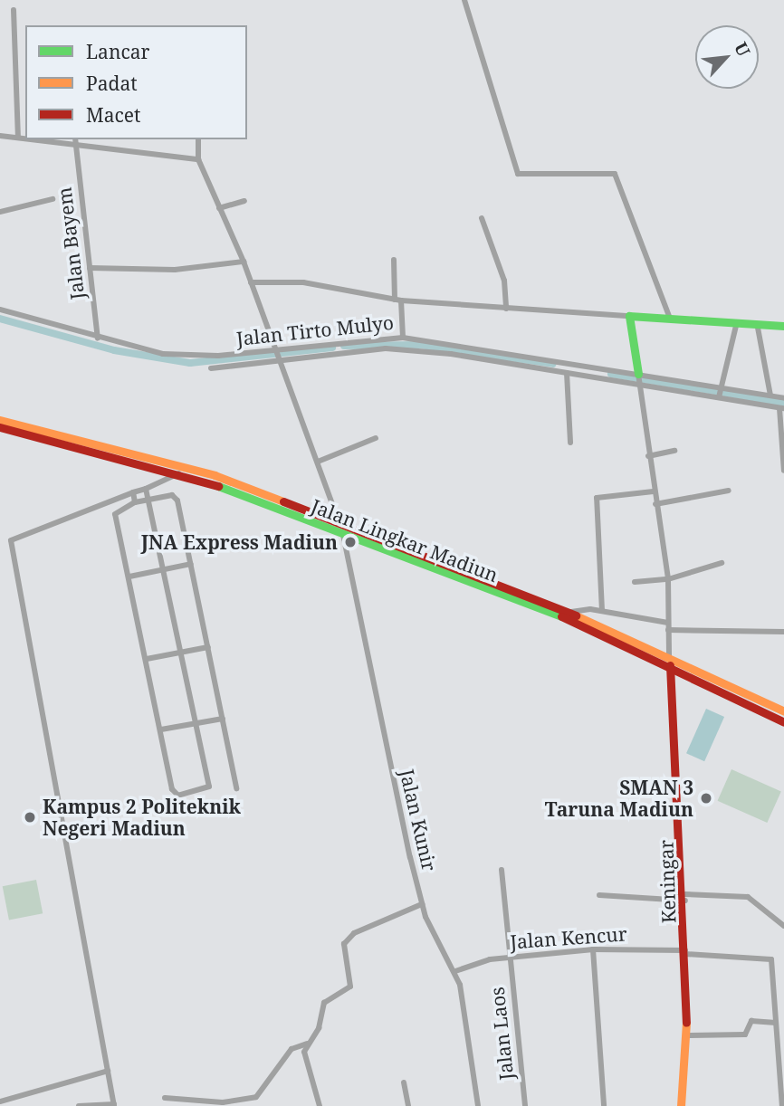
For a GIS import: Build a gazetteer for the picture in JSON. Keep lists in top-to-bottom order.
{
  "streets": {
    "main road": ["Jalan Lingkar Madiun", "Keningar"],
    "street": [
      "Jalan Bayem",
      "Jalan Tirto Mulyo",
      "Jalan Kunir",
      "Jalan Kencur",
      "Jalan Laos"
    ]
  },
  "crossings": [
    ["Jalan Bayem", "Jalan Tirto Mulyo"],
    ["Jalan Lingkar Madiun", "Jalan Kunir"],
    ["Jalan Lingkar Madiun", "Keningar"],
    ["Jalan Kunir", "Jalan Kencur"],
    ["Keningar", "Jalan Kencur"],
    ["Jalan Kencur", "Jalan Laos"]
  ],
  "places": ["JNA Express Madiun", "SMAN 3 Taruna Madiun", "Kampus 2 Politeknik Negeri Madiun"],
  "legend": ["Lancar", "Padat", "Macet"],
  "north": "top right"
}
